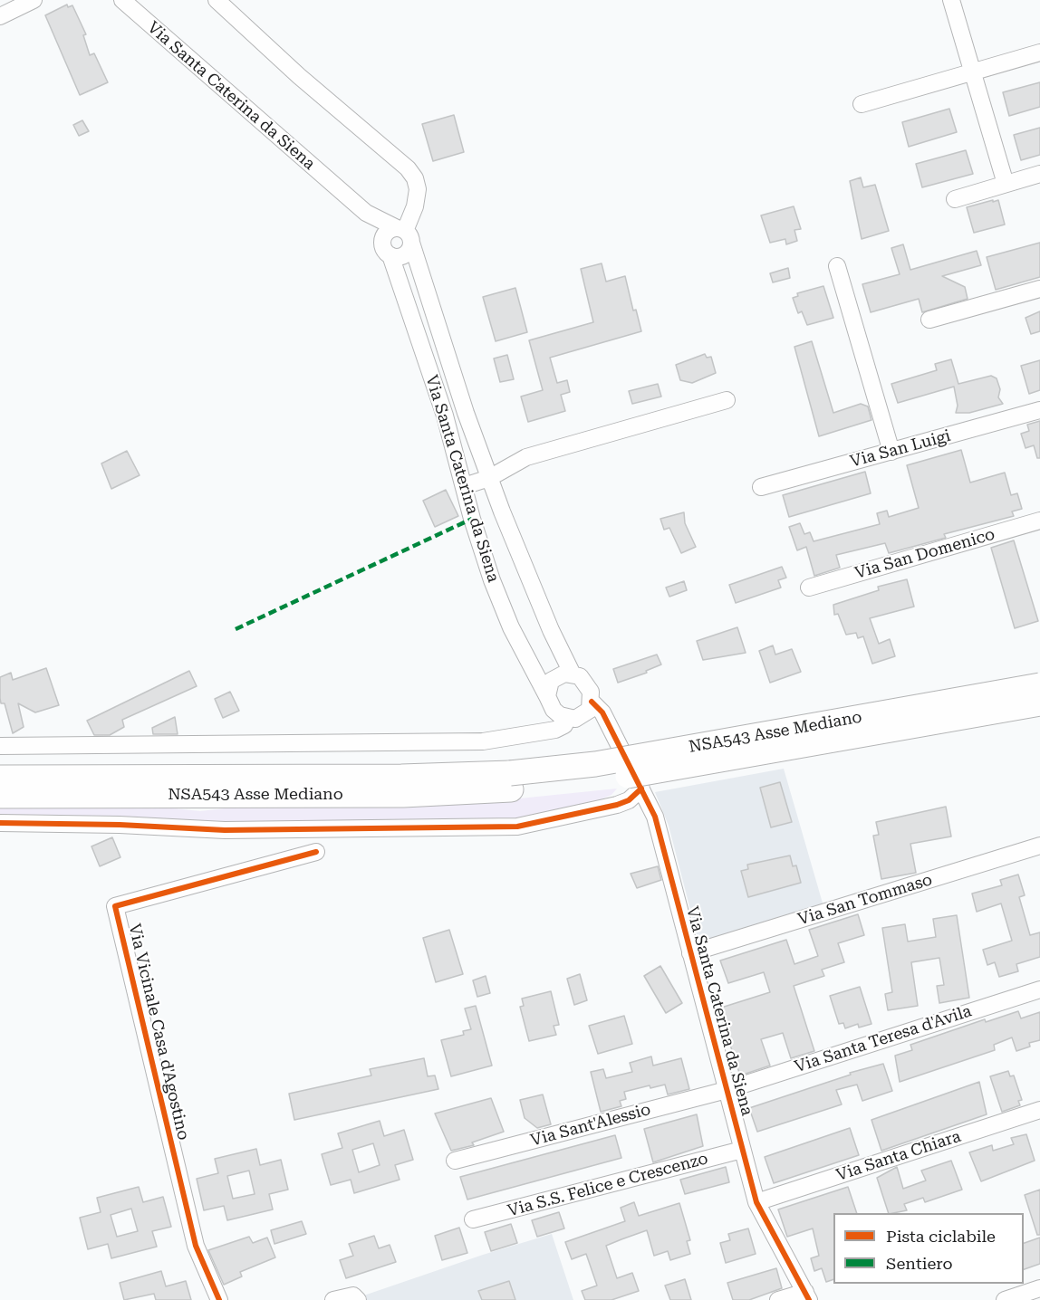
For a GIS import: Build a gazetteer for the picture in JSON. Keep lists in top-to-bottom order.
{
  "streets": {
    "highway": ["NSA543 Asse Mediano"],
    "street": [
      "Via Santa Caterina da Siena",
      "Via San Luigi",
      "Via San Domenico",
      "Via San Tommaso",
      "Via Vicinale Casa d'Agostino",
      "Via Santa Teresa d'Avila",
      "Via Sant'Alessio",
      "Via Santa Chiara",
      "Via S.S. Felice e Crescenzo"
    ]
  },
  "crossings": [
    ["Via Santa Caterina da Siena", "Via San Tommaso"],
    ["Via Santa Caterina da Siena", "Via Santa Teresa d'Avila"],
    ["Via Santa Caterina da Siena", "Via Sant'Alessio"],
    ["Via Santa Caterina da Siena", "Via Santa Chiara"],
    ["Via Santa Caterina da Siena", "Via S.S. Felice e Crescenzo"],
    ["Via Santa Teresa d'Avila", "Via Sant'Alessio"]
  ],
  "legend": ["Pista ciclabile", "Sentiero"]
}
